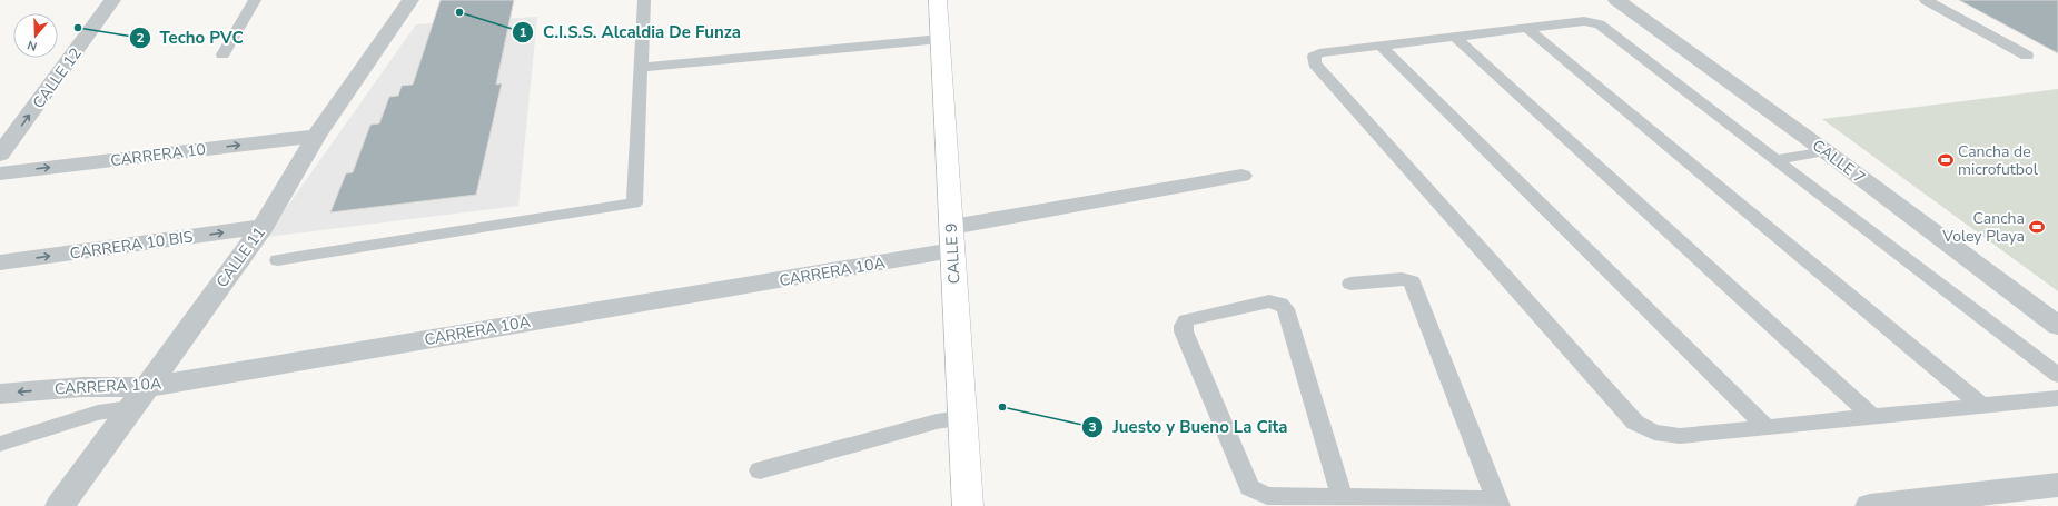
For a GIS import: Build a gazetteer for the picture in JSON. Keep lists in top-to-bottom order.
{
  "streets": {
    "main road": ["CALLE 9"],
    "street": [
      "CALLE 12",
      "CARRERA 10",
      "CALLE 7",
      "CARRERA 10 BIS",
      "CALLE 11",
      "CARRERA 10A"
    ]
  },
  "crossings": [
    ["CARRERA 10", "CALLE 11"],
    ["CARRERA 10 BIS", "CALLE 11"],
    ["CALLE 9", "CARRERA 10A"],
    ["CALLE 11", "CARRERA 10A"]
  ],
  "one_way": ["CALLE 12", "CARRERA 10", "CARRERA 10 BIS"],
  "places": {
    "other": ["C.I.S.S. Alcaldia De Funza", "Techo PVC", "Juesto y Bueno La Cita"],
    "sports": ["Cancha de microfutbol", "Cancha Voley Playa"]
  },
  "north": "bottom"
}
